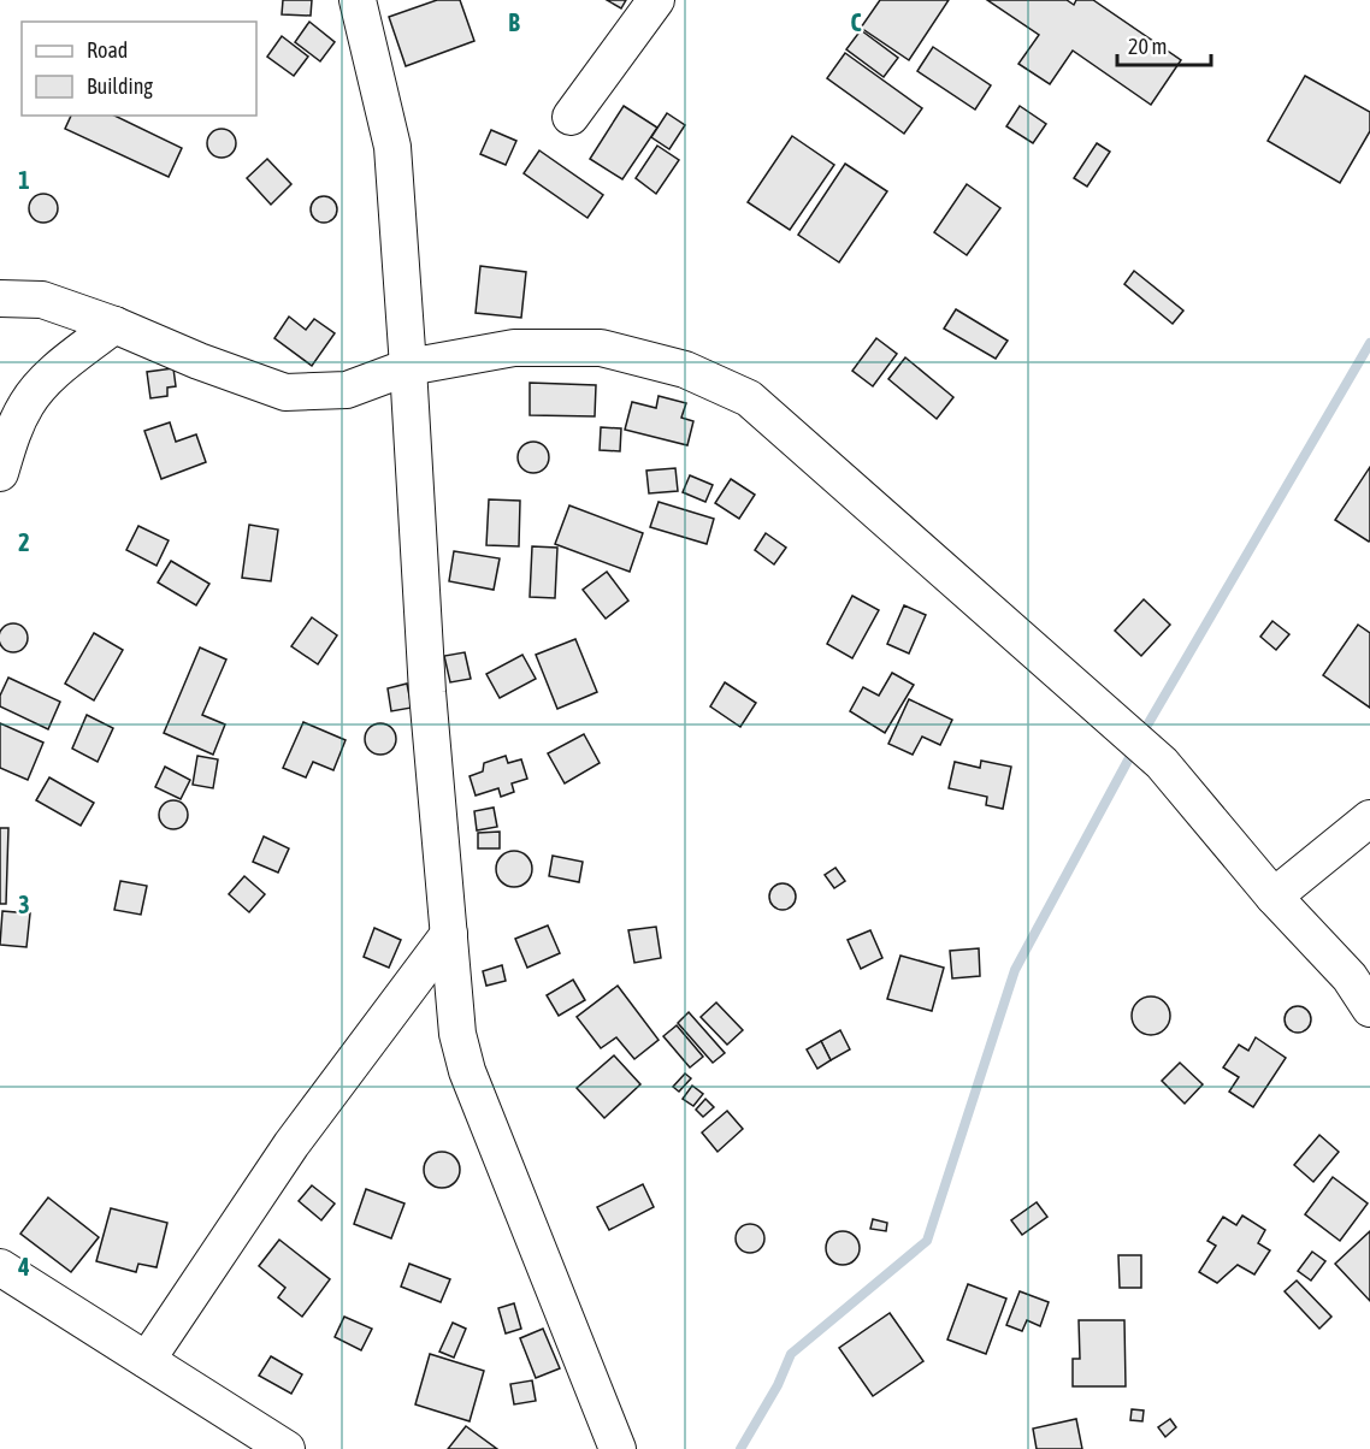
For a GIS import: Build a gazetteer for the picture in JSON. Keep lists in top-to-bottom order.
{
  "legend": ["Road", "Building"],
  "scale_bar": "20 m",
  "grid": {
    "columns": ["B", "C"],
    "rows": [
      "1",
      "2",
      "3",
      "4"
    ]
  }
}
